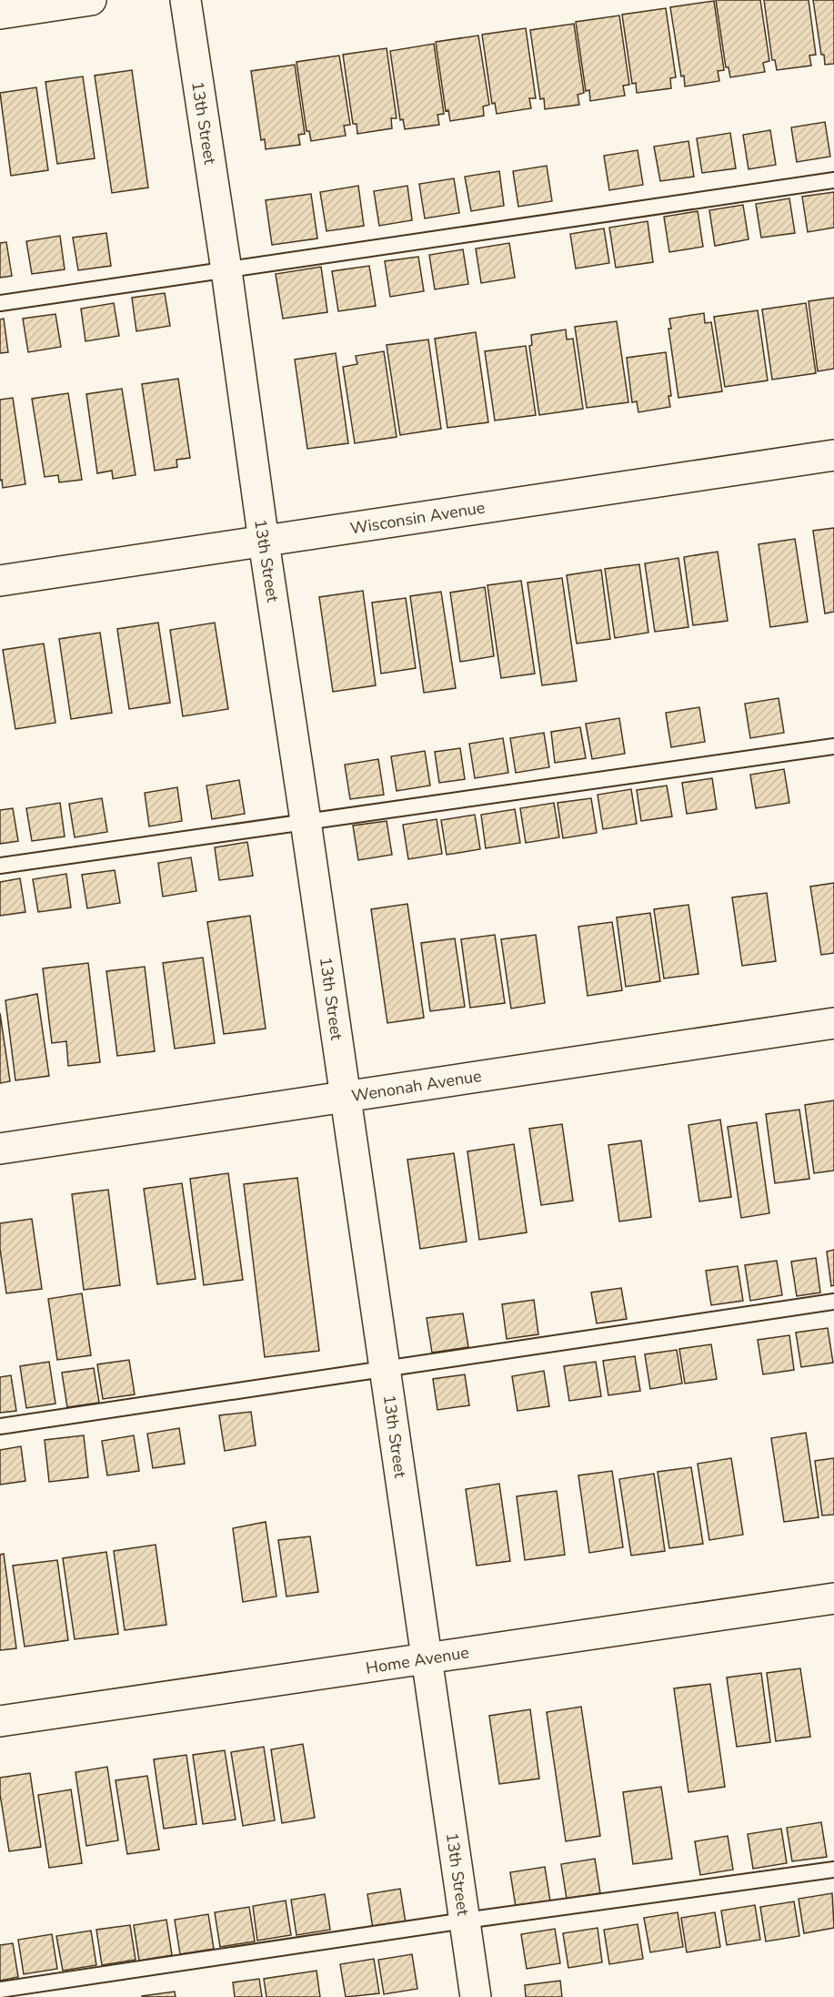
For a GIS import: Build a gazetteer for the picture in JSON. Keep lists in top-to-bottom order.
{
  "streets": {
    "street": [
      "13th Street",
      "Wisconsin Avenue",
      "Wenonah Avenue",
      "Home Avenue"
    ]
  },
  "crossings": [
    ["13th Street", "Wisconsin Avenue"],
    ["13th Street", "Wenonah Avenue"],
    ["13th Street", "Home Avenue"]
  ]
}
